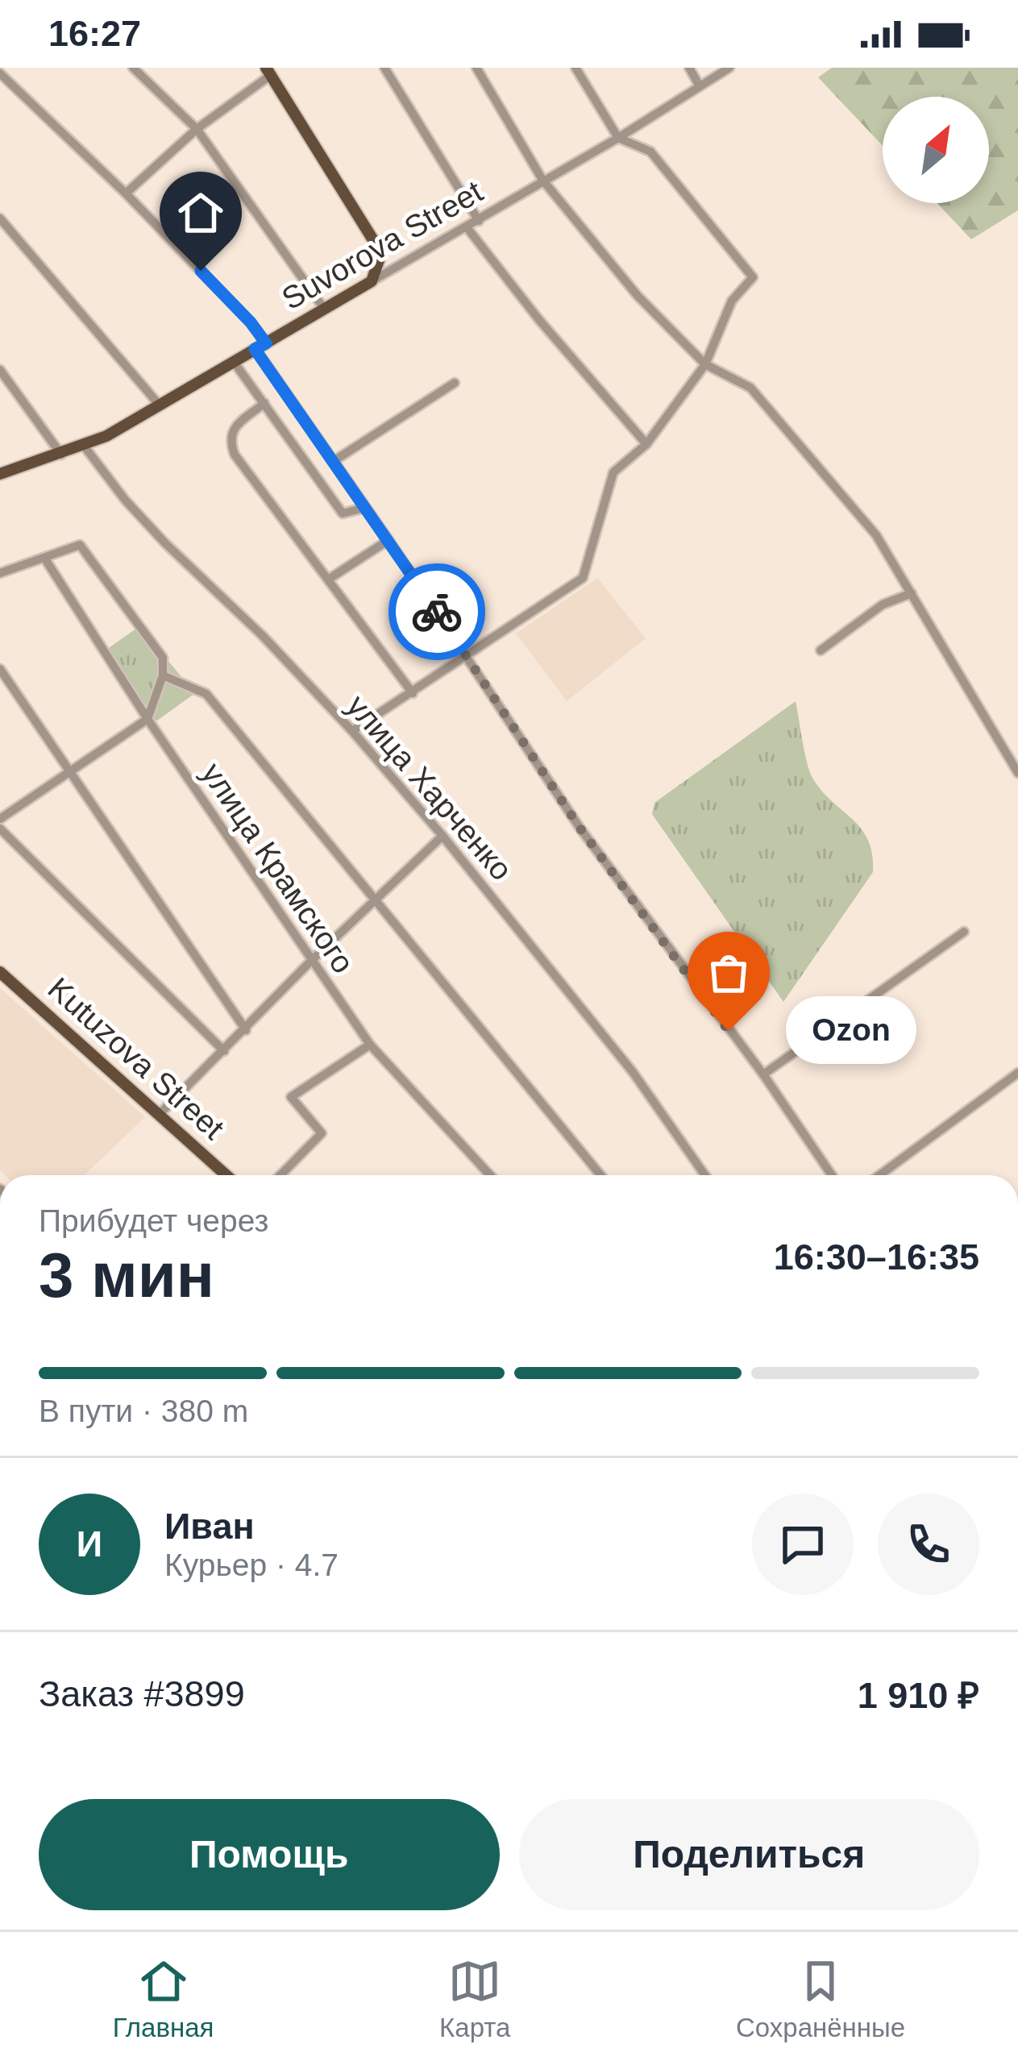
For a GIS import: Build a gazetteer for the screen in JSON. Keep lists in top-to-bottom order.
{
  "streets": {
    "main road": ["Suvorova Street", "Kutuzova Street"],
    "street": ["улица Харченко", "улица Крамского"]
  },
  "crossings": [
    ["Suvorova Street", "улица Харченко"]
  ],
  "places": ["Ozon"],
  "north": "top right",
  "page": {
    "status": "16:27",
    "bubble": "Ozon",
    "heading": ["3 мин", "Прибудет через", "16:30–16:35"],
    "panel": [
      "Иван",
      "Курьер · 4.7",
      "Заказ #3899",
      "1 910 ₽"
    ],
    "bar": "В пути · 380 m",
    "round": "И",
    "buttons": ["Помощь", "Поделиться"],
    "tabs": ["Главная", "Карта", "Сохранённые"]
  }
}
